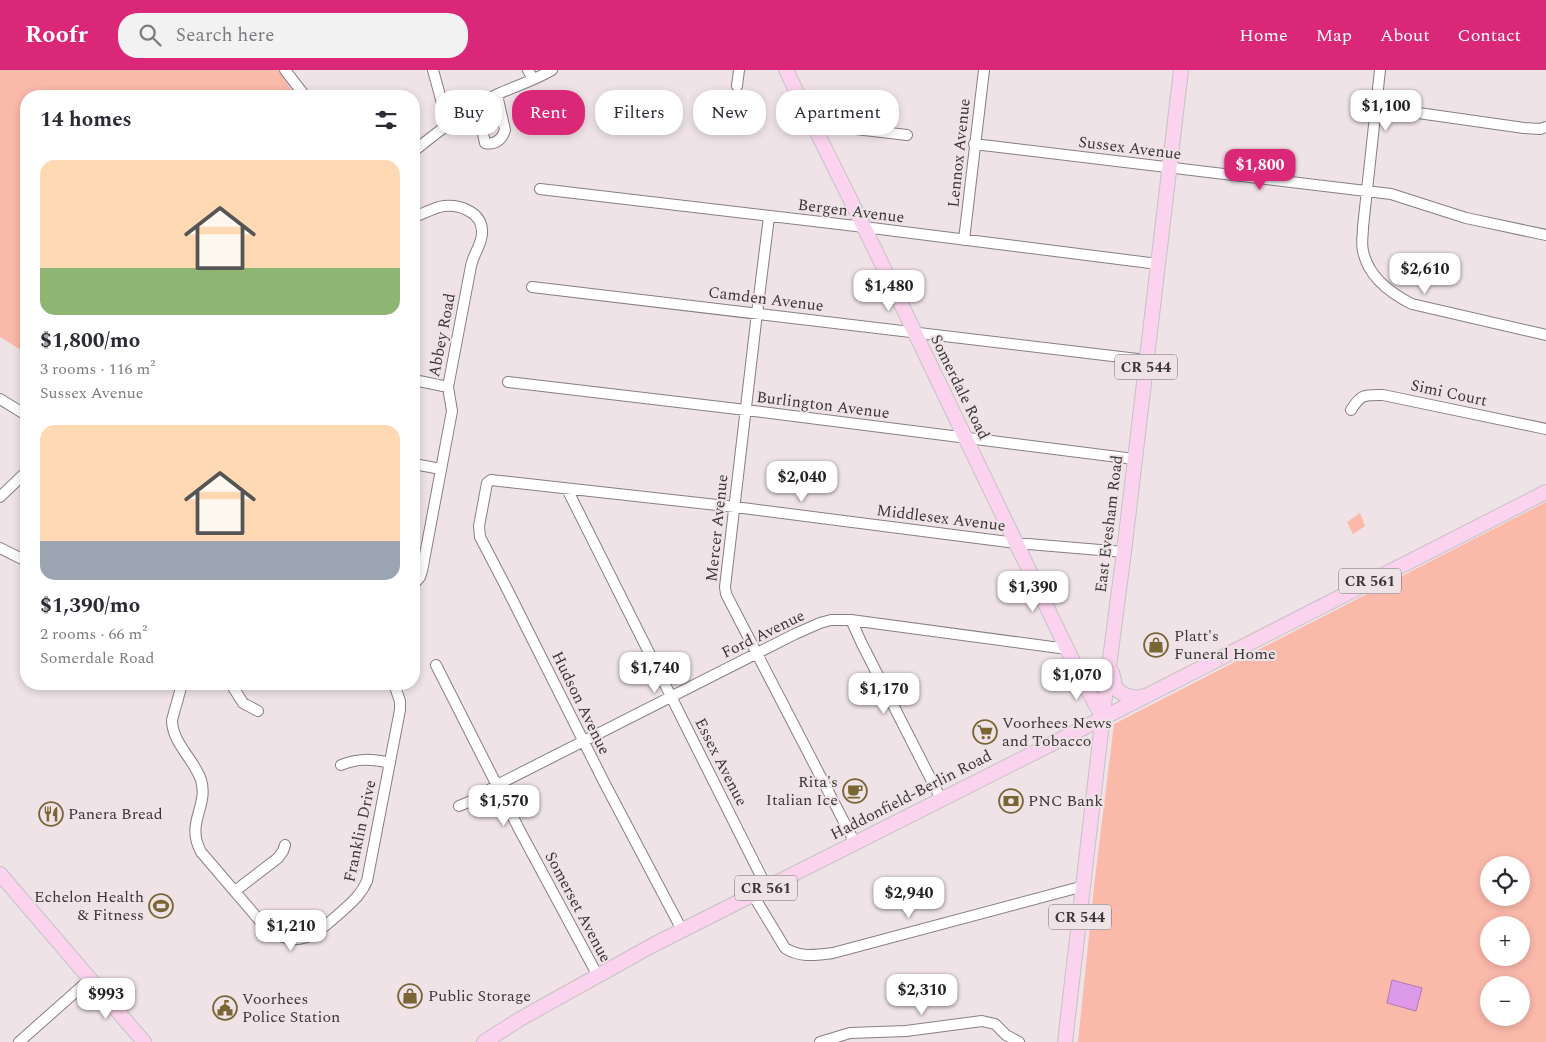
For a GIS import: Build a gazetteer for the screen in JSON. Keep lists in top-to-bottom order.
{
  "streets": {
    "main road": [
      "CR 544",
      "Somerdale Road",
      "East Evesham Road",
      "CR 561",
      "Haddonfield-Berlin Road"
    ],
    "street": [
      "Sussex Avenue",
      "Lennox Avenue",
      "Bergen Avenue",
      "Camden Avenue",
      "Abbey Road",
      "Simi Court",
      "Burlington Avenue",
      "Middlesex Avenue",
      "Mercer Avenue",
      "Ford Avenue",
      "Hudson Avenue",
      "Essex Avenue",
      "Franklin Drive",
      "Somerset Avenue"
    ]
  },
  "crossings": [
    ["Sussex Avenue", "Lennox Avenue"],
    ["Sussex Avenue", "East Evesham Road"],
    ["Lennox Avenue", "Bergen Avenue"],
    ["Bergen Avenue", "Somerdale Road"],
    ["Bergen Avenue", "East Evesham Road"],
    ["Bergen Avenue", "Mercer Avenue"],
    ["Camden Avenue", "Somerdale Road"],
    ["Camden Avenue", "East Evesham Road"],
    ["Camden Avenue", "Mercer Avenue"],
    ["Somerdale Road", "Burlington Avenue"],
    ["Somerdale Road", "Middlesex Avenue"],
    ["Somerdale Road", "East Evesham Road"],
    ["Somerdale Road", "Ford Avenue"],
    ["Somerdale Road", "Haddonfield-Berlin Road"],
    ["Burlington Avenue", "East Evesham Road"],
    ["Burlington Avenue", "Mercer Avenue"],
    ["Middlesex Avenue", "East Evesham Road"],
    ["Middlesex Avenue", "Mercer Avenue"],
    ["Middlesex Avenue", "Hudson Avenue"],
    ["Middlesex Avenue", "Essex Avenue"],
    ["East Evesham Road", "Haddonfield-Berlin Road"],
    ["Mercer Avenue", "Ford Avenue"],
    ["Mercer Avenue", "Haddonfield-Berlin Road"],
    ["Ford Avenue", "Hudson Avenue"],
    ["Ford Avenue", "Essex Avenue"],
    ["Ford Avenue", "Somerset Avenue"],
    ["Hudson Avenue", "Haddonfield-Berlin Road"],
    ["Essex Avenue", "Haddonfield-Berlin Road"],
    ["Haddonfield-Berlin Road", "Somerset Avenue"]
  ],
  "places": {
    "shop": ["Platt's Funeral Home", "Public Storage"],
    "supermarket": ["Voorhees News and Tobacco"],
    "cafe": ["Rita's Italian Ice"],
    "bank": ["PNC Bank"],
    "restaurant": ["Panera Bread"],
    "sports": ["Echelon Health & Fitness"],
    "public building": ["Voorhees Police Station"]
  },
  "page": {
    "header": "Roofr",
    "search": "Search here",
    "nav": [
      "Home",
      "Map",
      "About",
      "Contact"
    ],
    "price": [
      "$1,100",
      "$1,800",
      "$2,610",
      "$1,480",
      "$2,040",
      "$1,390",
      "$1,740",
      "$1,070",
      "$1,170",
      "$1,570",
      "$2,940",
      "$1,210",
      "$2,310",
      "$993"
    ],
    "chip": [
      "Buy",
      "Rent",
      "Filters",
      "New",
      "Apartment"
    ],
    "heading": "14 homes",
    "list": [
      {
        "name": "$1,800/mo",
        "note": "3 rooms · 116 m² · Sussex Avenue"
      },
      {
        "name": "$1,390/mo",
        "note": "2 rooms · 66 m² · Somerdale Road"
      }
    ],
    "map_buttons": ["+", "−"]
  }
}
